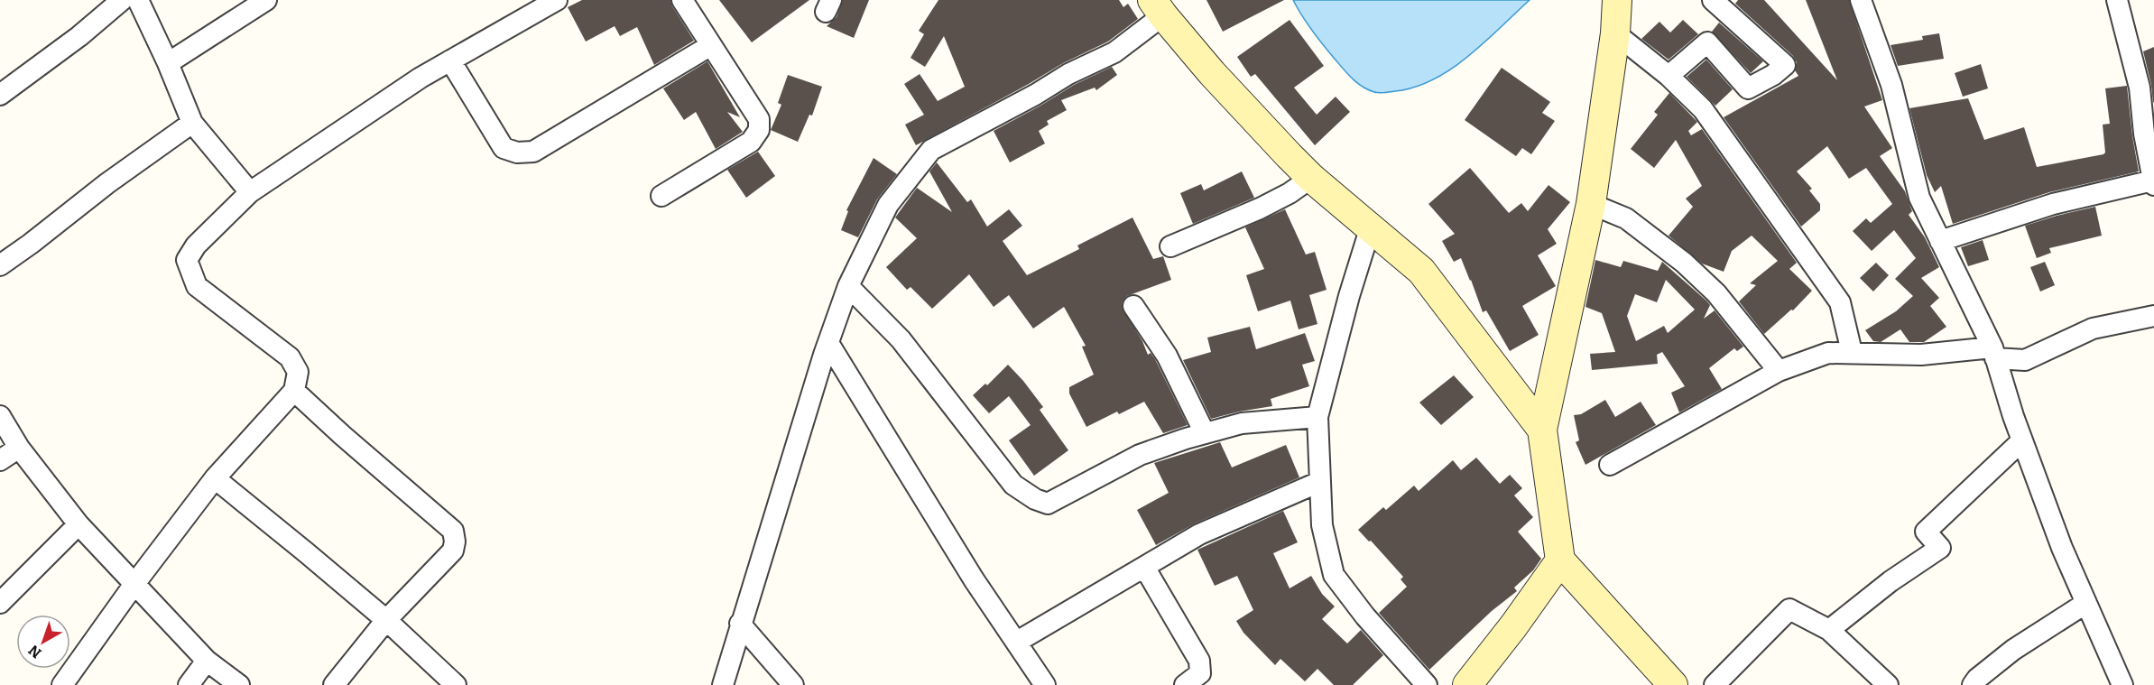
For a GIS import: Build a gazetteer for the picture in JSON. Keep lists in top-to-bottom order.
{
  "north": "bottom left"
}
